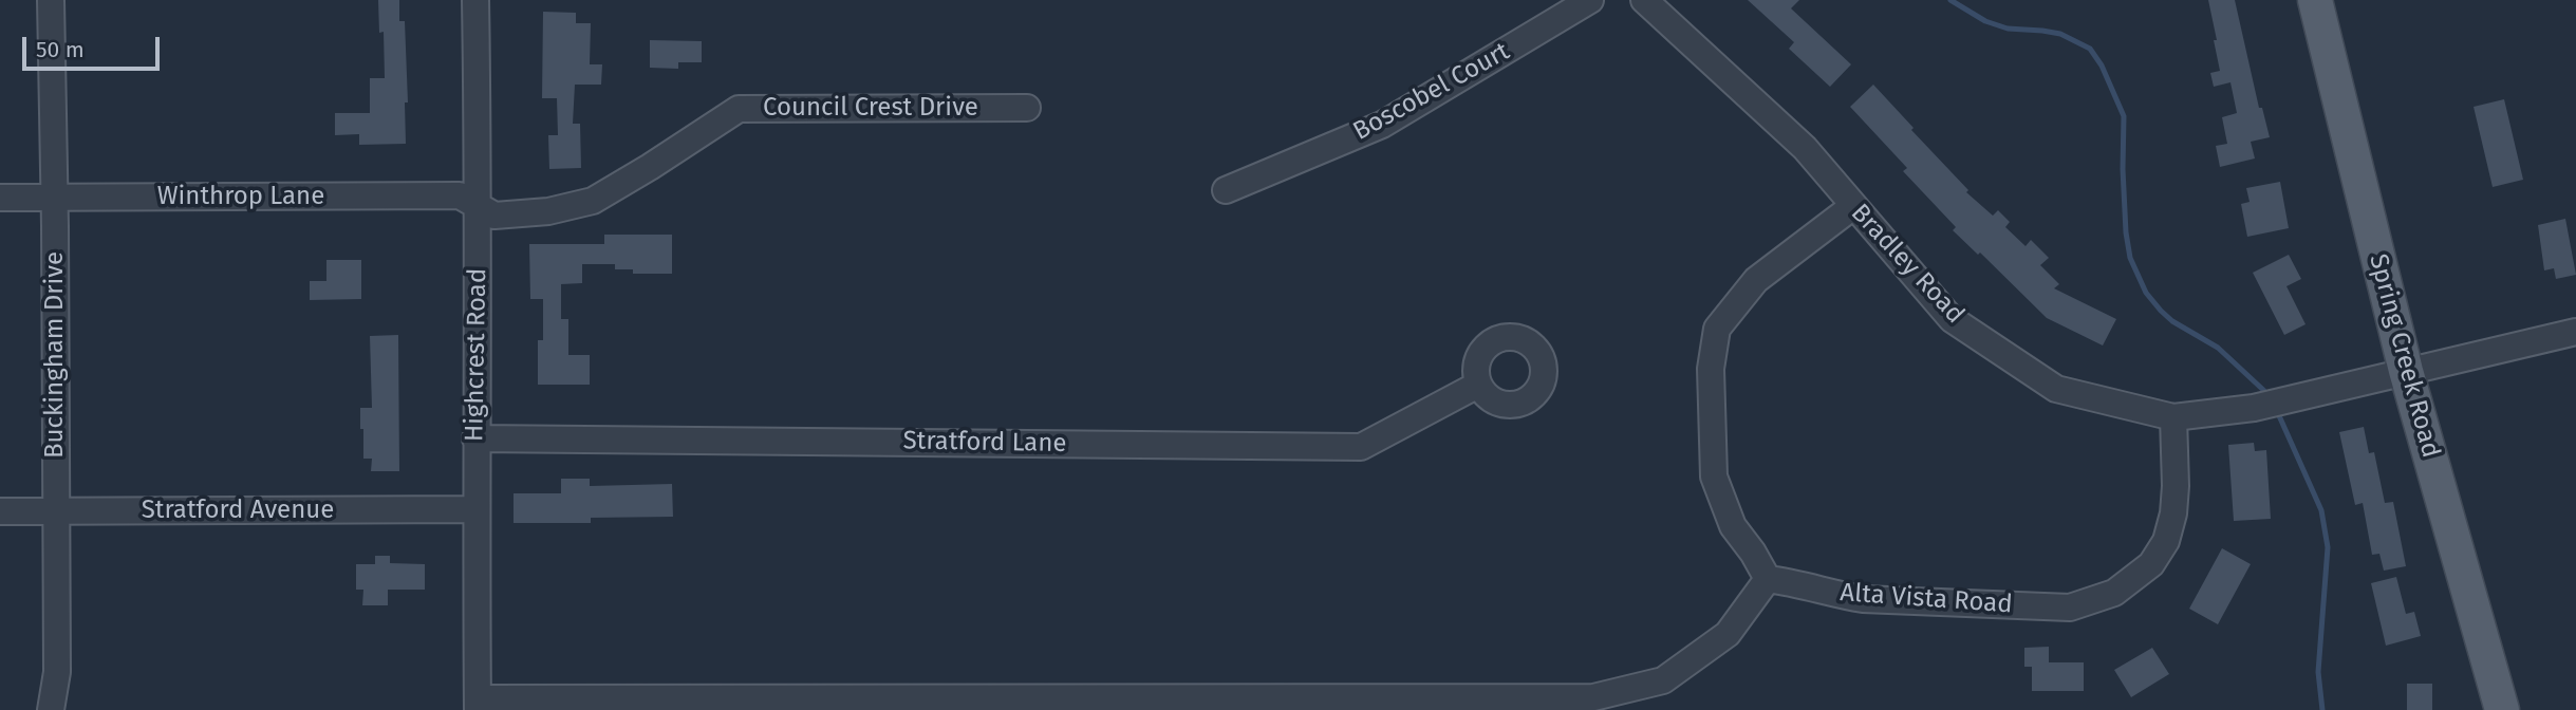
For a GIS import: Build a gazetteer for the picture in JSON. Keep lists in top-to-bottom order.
{
  "streets": {
    "main road": ["Spring Creek Road"],
    "street": [
      "Boscobel Court",
      "Council Crest Drive",
      "Winthrop Lane",
      "Bradley Road",
      "Buckingham Drive",
      "Highcrest Road",
      "Stratford Lane",
      "Stratford Avenue",
      "Alta Vista Road"
    ]
  },
  "crossings": [
    ["Council Crest Drive", "Winthrop Lane"],
    ["Council Crest Drive", "Highcrest Road"],
    ["Winthrop Lane", "Buckingham Drive"],
    ["Winthrop Lane", "Highcrest Road"],
    ["Bradley Road", "Spring Creek Road"],
    ["Bradley Road", "Alta Vista Road"],
    ["Buckingham Drive", "Stratford Avenue"],
    ["Highcrest Road", "Stratford Lane"],
    ["Highcrest Road", "Stratford Avenue"]
  ],
  "scale_bar": "50 m"
}
